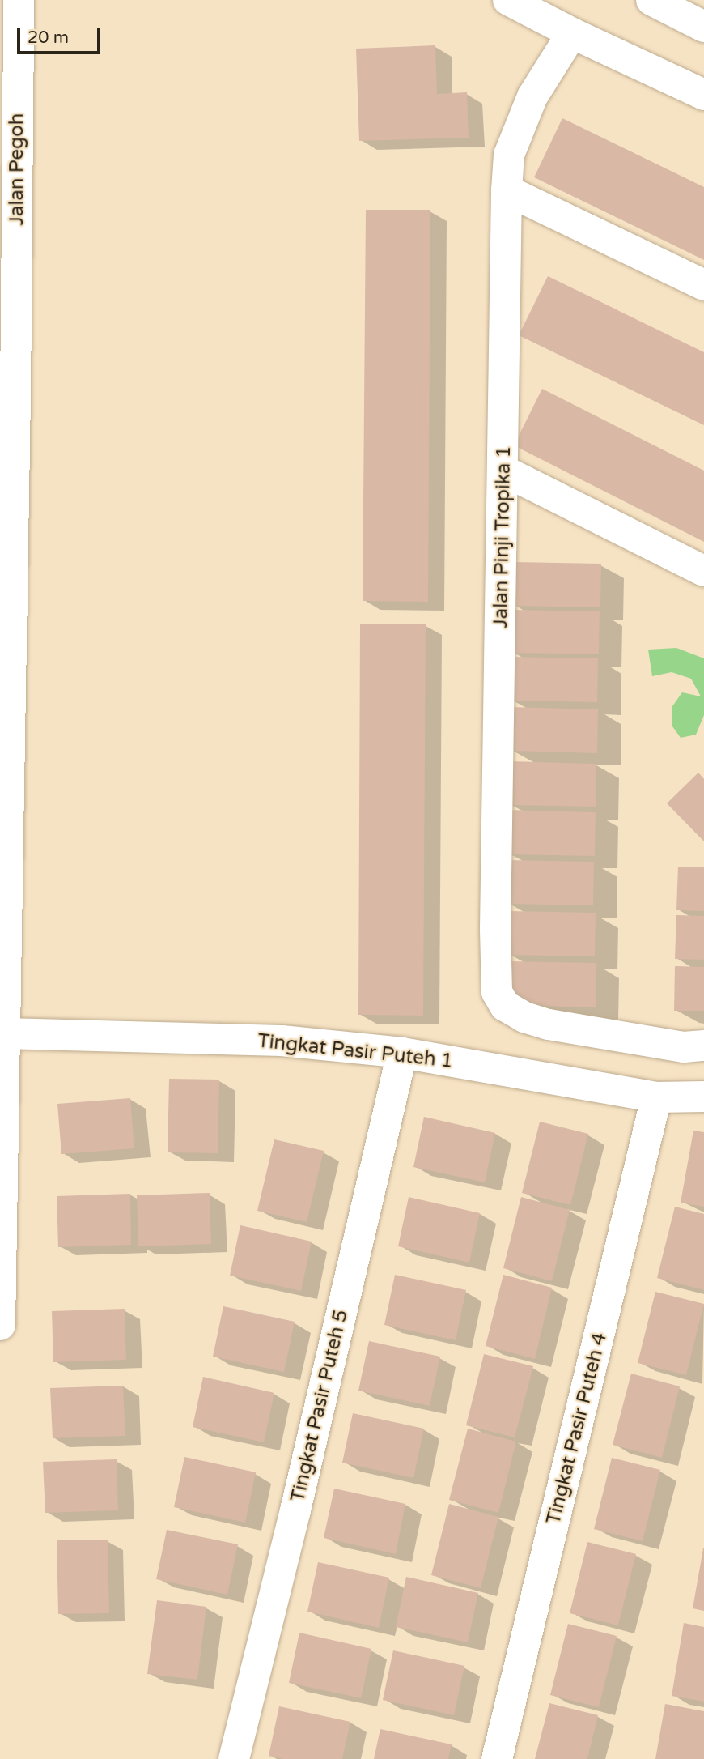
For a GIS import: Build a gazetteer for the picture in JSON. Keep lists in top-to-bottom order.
{
  "streets": {
    "street": [
      "Jalan Pegoh",
      "Jalan Pinji Tropika 1",
      "Tingkat Pasir Puteh 1",
      "Tingkat Pasir Puteh 5",
      "Tingkat Pasir Puteh 4"
    ]
  },
  "crossings": [
    ["Jalan Pegoh", "Tingkat Pasir Puteh 1"],
    ["Tingkat Pasir Puteh 1", "Tingkat Pasir Puteh 5"],
    ["Tingkat Pasir Puteh 1", "Tingkat Pasir Puteh 4"]
  ],
  "scale_bar": "20 m"
}
